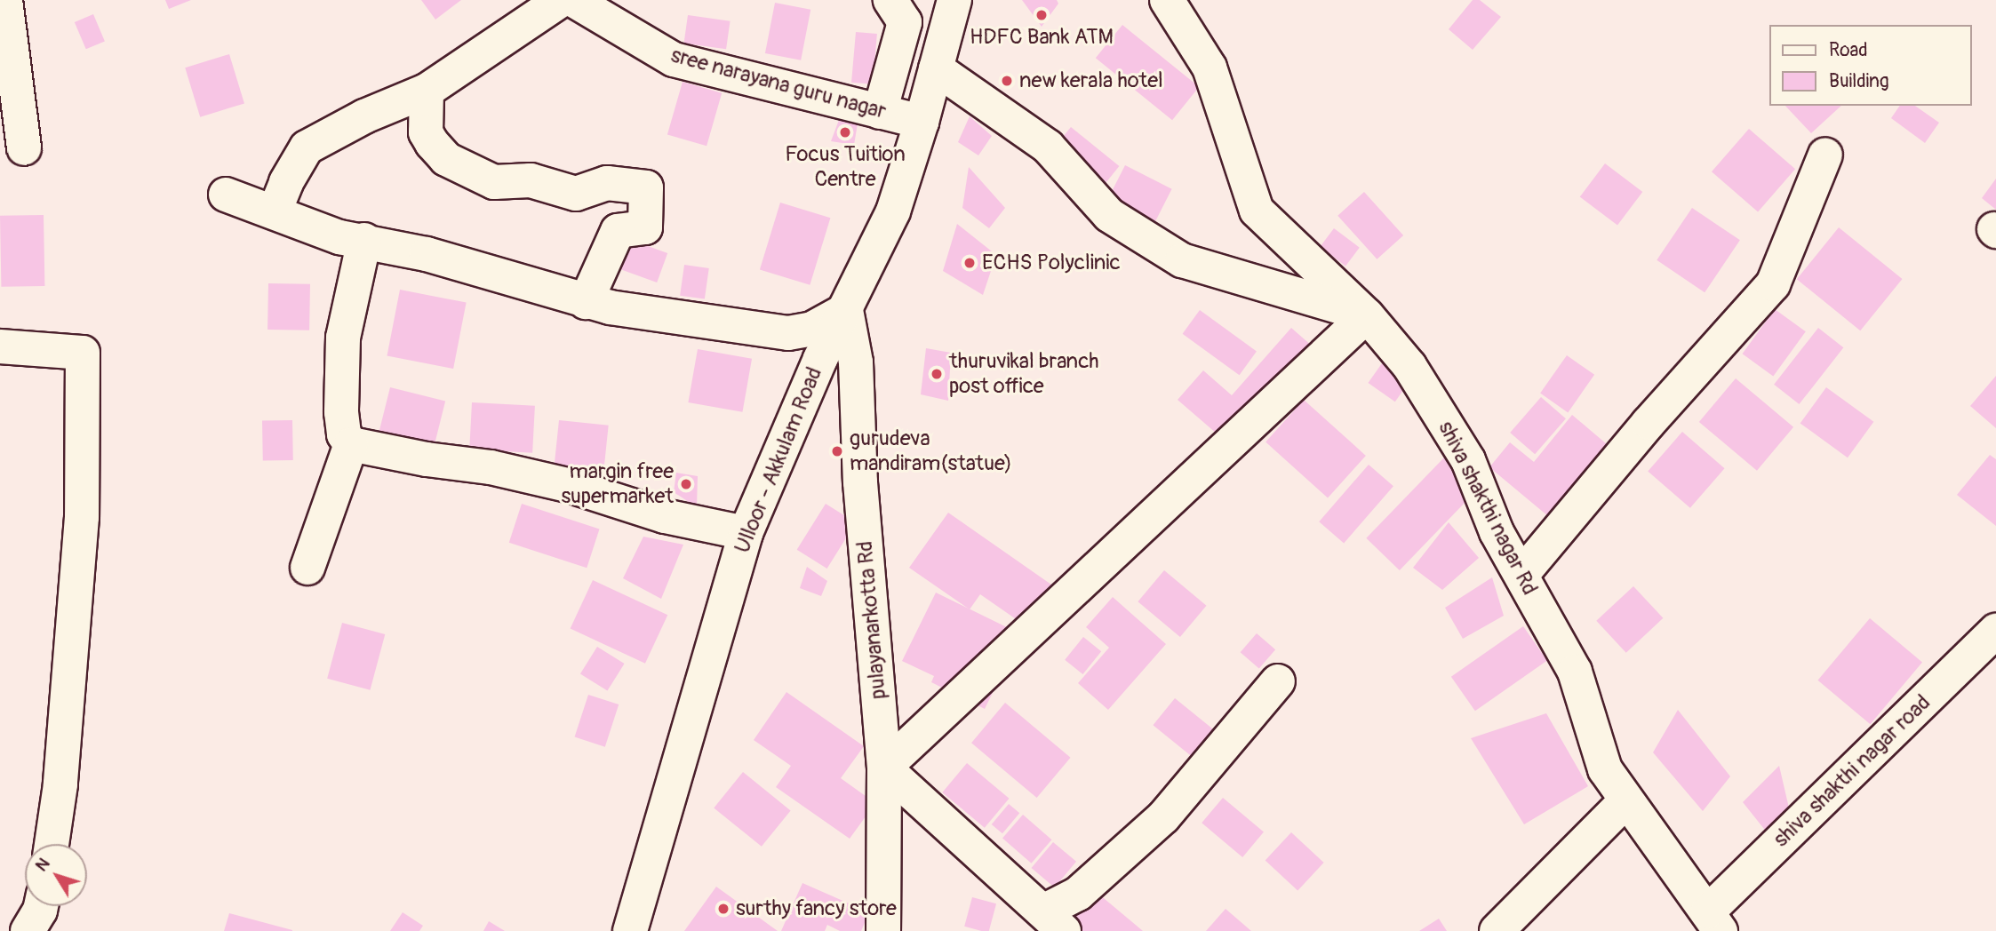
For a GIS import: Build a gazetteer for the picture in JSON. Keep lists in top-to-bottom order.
{
  "streets": {
    "street": [
      "sree narayana guru nagar",
      "Ulloor - Akkulam Road",
      "shiva shakthi nagar Rd",
      "pulayanarkotta Rd",
      "shiva shakthi nagar road"
    ]
  },
  "crossings": [
    ["sree narayana guru nagar", "Ulloor - Akkulam Road"],
    ["Ulloor - Akkulam Road", "pulayanarkotta Rd"],
    ["shiva shakthi nagar Rd", "shiva shakthi nagar road"]
  ],
  "places": [
    "HDFC Bank ATM",
    "new kerala hotel",
    "Focus Tuition Centre",
    "ECHS Polyclinic",
    "thuruvikal branch post office",
    "gurudeva mandiram(statue)",
    "margin free supermarket",
    "surthy fancy store"
  ],
  "legend": ["Road", "Building"],
  "north": "top left"
}
